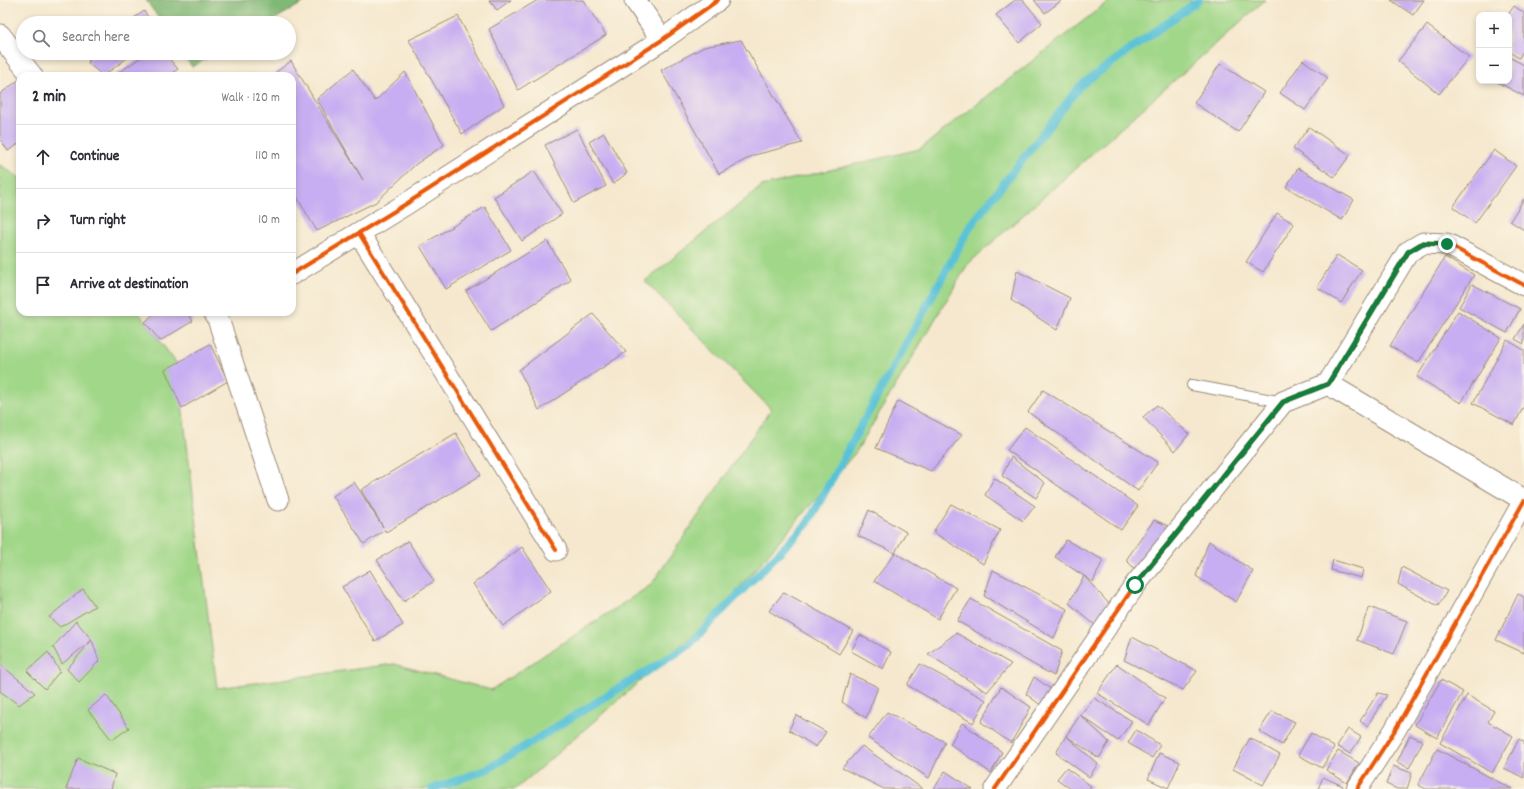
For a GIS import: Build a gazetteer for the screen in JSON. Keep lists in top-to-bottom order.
{
  "page": {
    "map_buttons": ["+", "−"],
    "search": "Search here",
    "heading": ["2 min", "Walk · 120 m"],
    "list": [
      ["Continue", "110 m"],
      ["Turn right", "10 m"],
      "Arrive at destination"
    ]
  }
}
